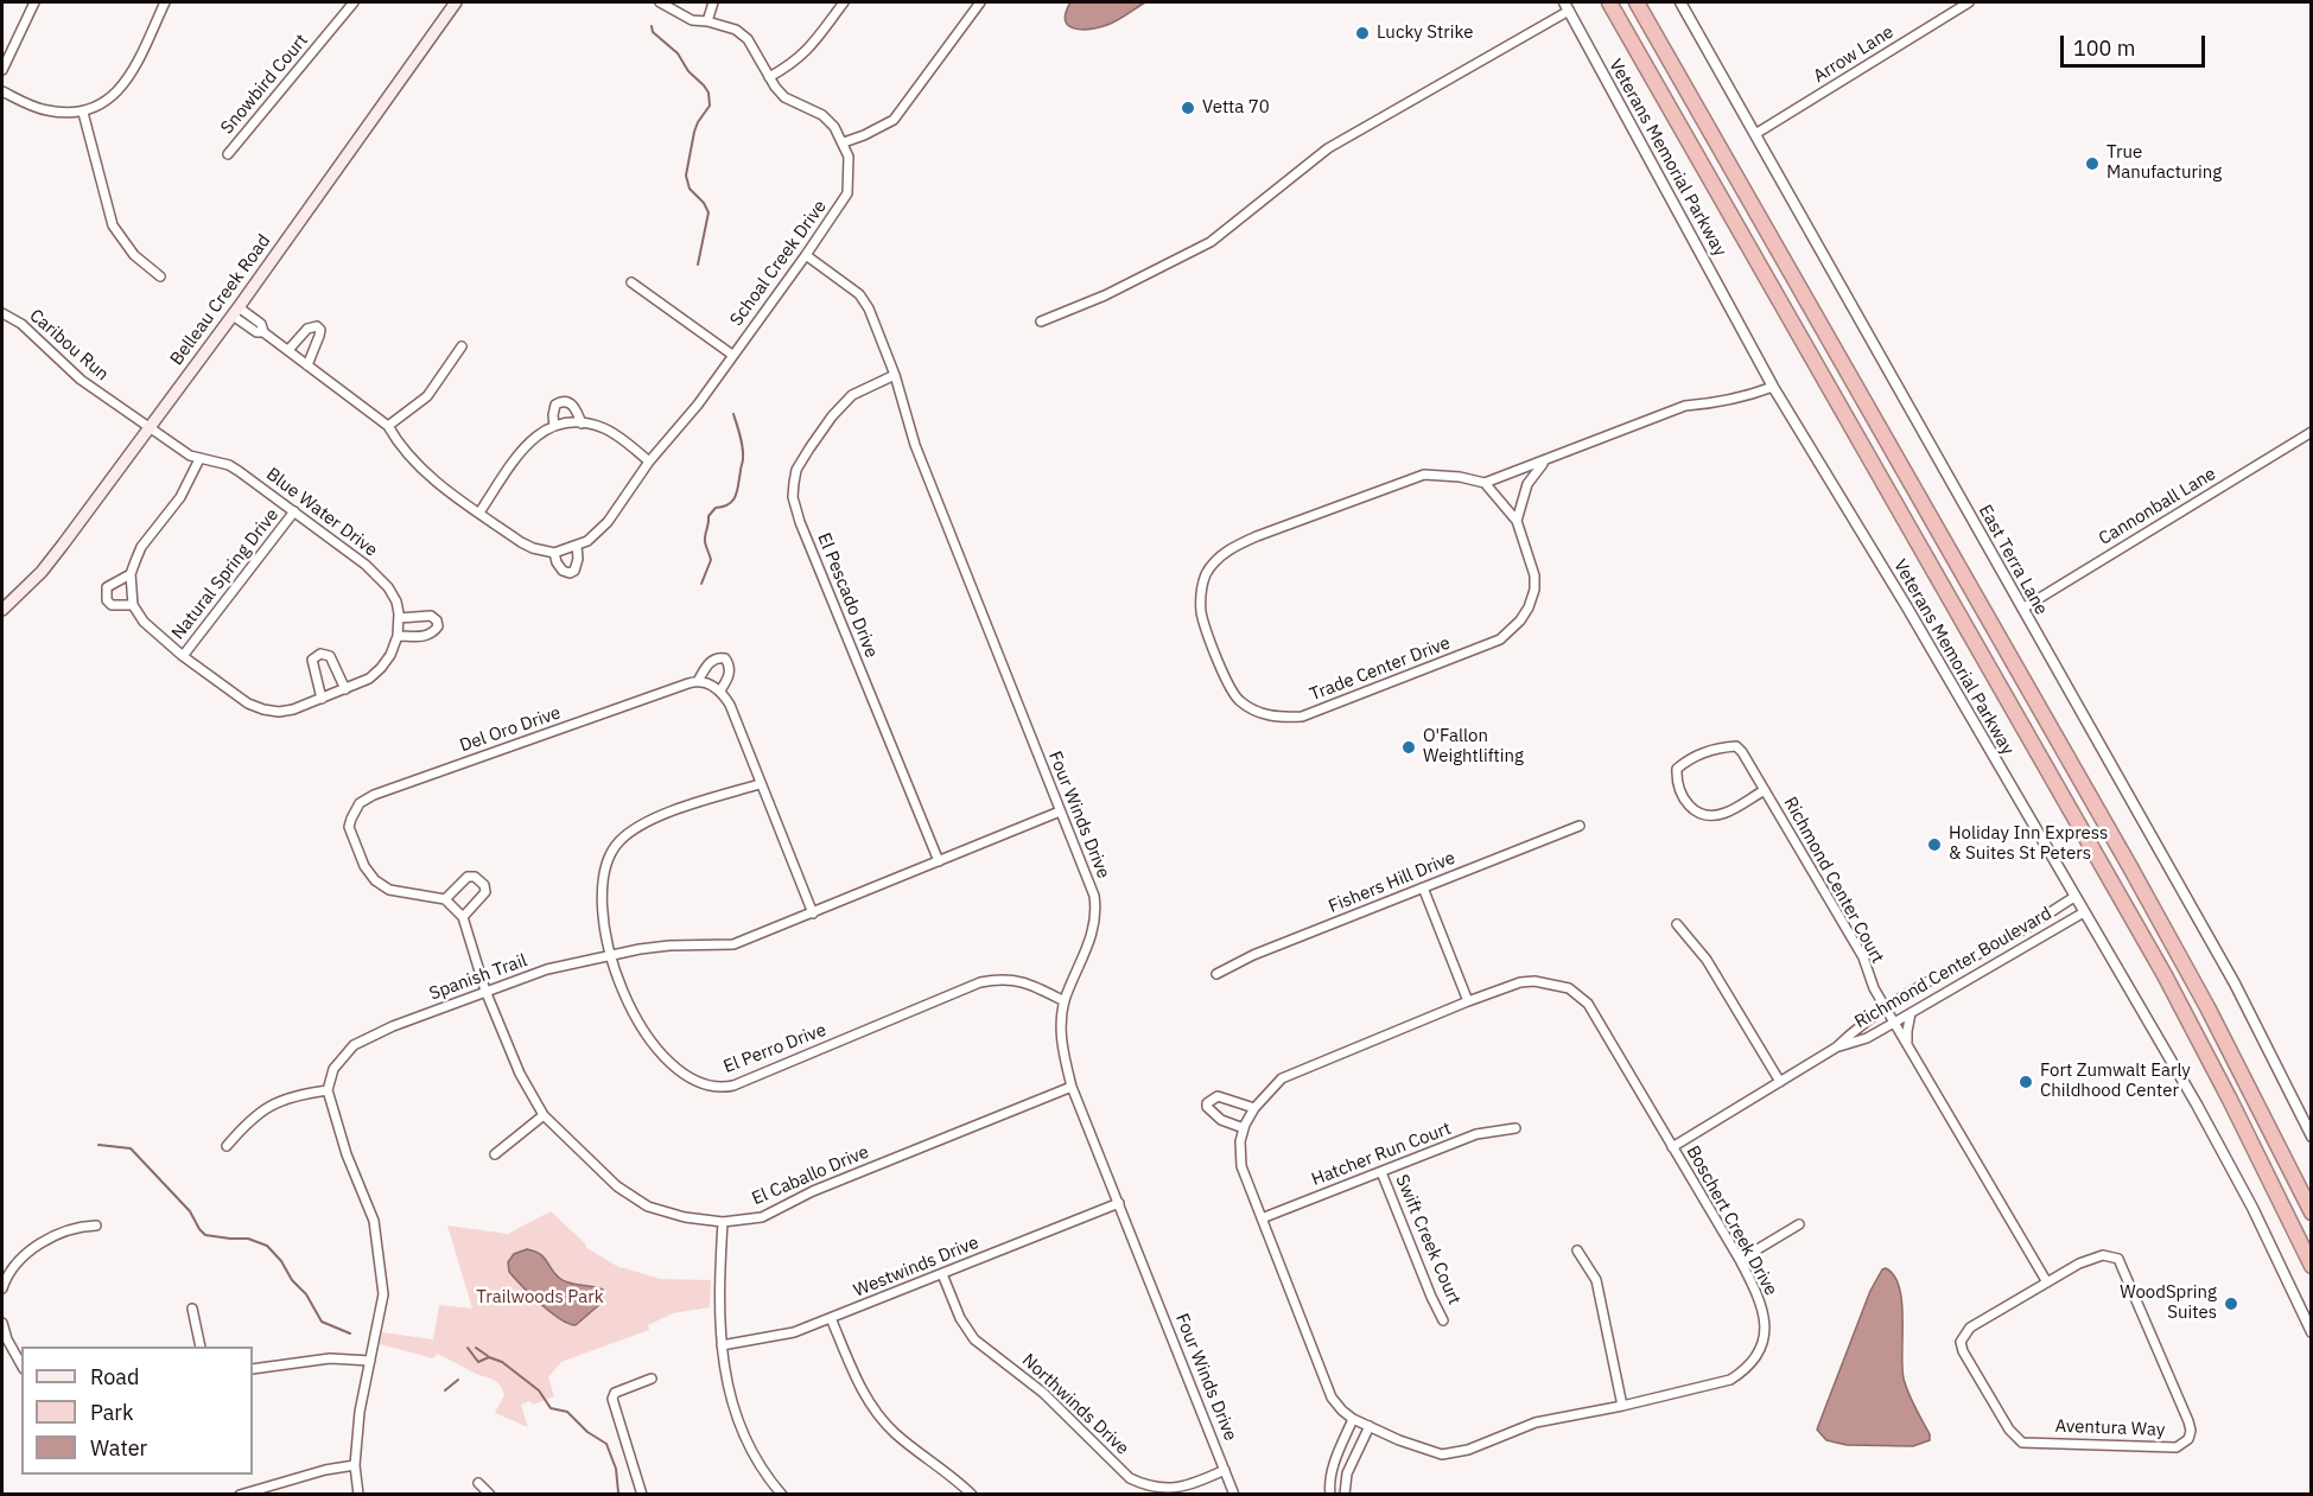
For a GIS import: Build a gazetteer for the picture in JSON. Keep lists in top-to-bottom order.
{
  "streets": {
    "main road": ["Belleau Creek Road"],
    "street": [
      "Arrow Lane",
      "Snowbird Court",
      "Veterans Memorial Parkway",
      "Schoal Creek Drive",
      "Caribou Run",
      "Cannonball Lane",
      "Blue Water Drive",
      "East Terra Lane",
      "Natural Spring Drive",
      "El Pescado Drive",
      "Trade Center Drive",
      "Del Oro Drive",
      "Four Winds Drive",
      "Richmond Center Court",
      "Fishers Hill Drive",
      "Richmond Center Boulevard",
      "Spanish Trail",
      "El Perro Drive",
      "Hatcher Run Court",
      "El Caballo Drive",
      "Boschert Creek Drive",
      "Swift Creek Court",
      "Westwinds Drive",
      "Northwinds Drive",
      "Aventura Way"
    ]
  },
  "crossings": [
    ["Arrow Lane", "East Terra Lane"],
    ["Veterans Memorial Parkway", "Richmond Center Boulevard"],
    ["Schoal Creek Drive", "Belleau Creek Road"],
    ["Schoal Creek Drive", "Four Winds Drive"],
    ["Belleau Creek Road", "Caribou Run"],
    ["Belleau Creek Road", "Blue Water Drive"],
    ["Caribou Run", "Blue Water Drive"],
    ["Cannonball Lane", "East Terra Lane"],
    ["Blue Water Drive", "Natural Spring Drive"],
    ["El Pescado Drive", "Four Winds Drive"],
    ["El Pescado Drive", "Spanish Trail"],
    ["Del Oro Drive", "El Caballo Drive"],
    ["Four Winds Drive", "Spanish Trail"],
    ["Four Winds Drive", "El Perro Drive"],
    ["Four Winds Drive", "El Caballo Drive"],
    ["Four Winds Drive", "Westwinds Drive"],
    ["Four Winds Drive", "Northwinds Drive"],
    ["Richmond Center Court", "Richmond Center Boulevard"],
    ["Richmond Center Boulevard", "Boschert Creek Drive"],
    ["Spanish Trail", "El Perro Drive"],
    ["Spanish Trail", "El Caballo Drive"],
    ["Hatcher Run Court", "Boschert Creek Drive"],
    ["Hatcher Run Court", "Swift Creek Court"],
    ["Westwinds Drive", "Northwinds Drive"]
  ],
  "parks": ["Trailwoods Park"],
  "places": [
    "Lucky Strike",
    "Vetta 70",
    "True Manufacturing",
    "O'Fallon Weightlifting",
    "Holiday Inn Express & Suites St Peters",
    "Fort Zumwalt Early Childhood Center",
    "WoodSpring Suites"
  ],
  "legend": ["Road", "Park", "Water"],
  "scale_bar": "100 m"
}
